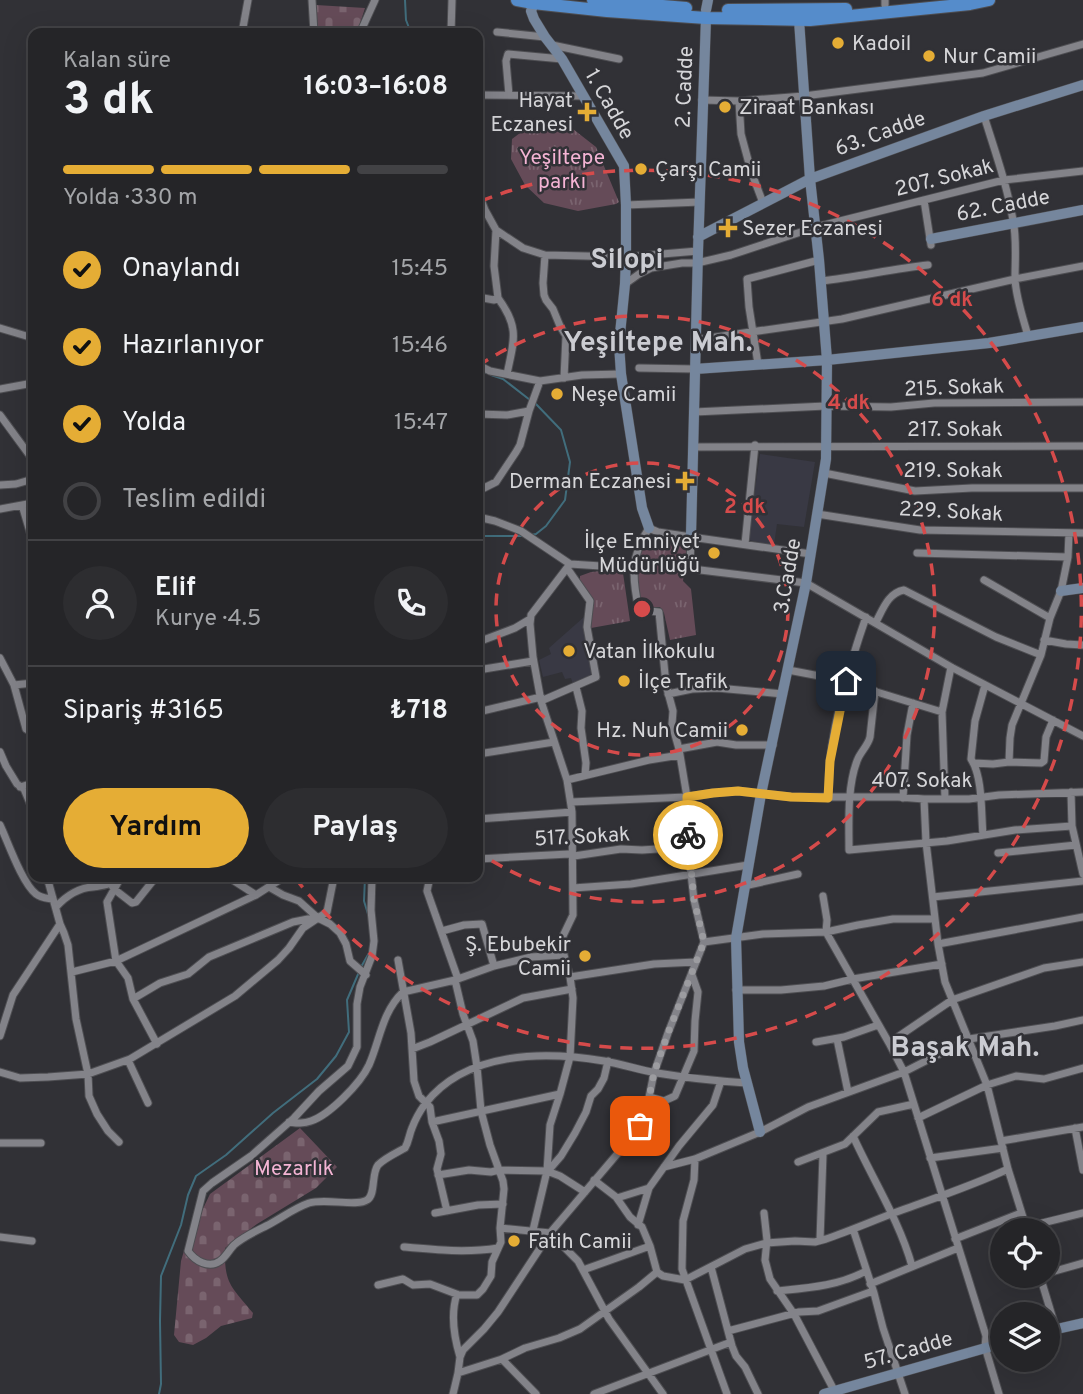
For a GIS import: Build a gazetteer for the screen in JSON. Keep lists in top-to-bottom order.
{
  "streets": {
    "street": [
      "2. Cadde",
      "1. Cadde",
      "63. Cadde",
      "207. Sokak",
      "62. Cadde",
      "215. Sokak",
      "217. Sokak",
      "219. Sokak",
      "229. Sokak",
      "3.Cadde",
      "407. Sokak",
      "517. Sokak",
      "57. Cadde"
    ]
  },
  "crossings": [
    ["2. Cadde", "63. Cadde"],
    ["2. Cadde", "207. Sokak"],
    ["2. Cadde", "215. Sokak"],
    ["2. Cadde", "217. Sokak"],
    ["1. Cadde", "207. Sokak"],
    ["63. Cadde", "3.Cadde"],
    ["207. Sokak", "3.Cadde"],
    ["215. Sokak", "3.Cadde"],
    ["217. Sokak", "3.Cadde"],
    ["219. Sokak", "3.Cadde"],
    ["229. Sokak", "3.Cadde"],
    ["3.Cadde", "407. Sokak"]
  ],
  "districts": ["Silopi", "Yeşiltepe Mah.", "Başak Mah."],
  "parks": ["Yeşiltepe parkı", "Mezarlık"],
  "places": {
    "other": [
      "Kadoil",
      "Nur Camii",
      "Ziraat Bankası",
      "Çarşı Camii",
      "Neşe Camii",
      "İlçe Emniyet Müdürlüğü",
      "Vatan İlkokulu",
      "İlçe Trafik",
      "Hz. Nuh Camii",
      "Ş. Ebubekir Camii",
      "Fatih Camii"
    ],
    "health": ["Hayat Eczanesi", "Sezer Eczanesi", "Derman Eczanesi"]
  },
  "page": {
    "heading": ["3 dk", "Kalan süre", "16:03–16:08"],
    "panel": [
      "Elif",
      "Kurye · 4.5",
      "Sipariş #3165",
      "₺718"
    ],
    "bar": "Yolda · 330 m",
    "list": [
      ["Onaylandı", "15:45"],
      ["Hazırlanıyor", "15:46"],
      ["Yolda", "15:47"],
      "Teslim edildi"
    ],
    "buttons": ["Yardım", "Paylaş"]
  },
  "rings": ["6 dk", "4 dk", "2 dk"]
}
